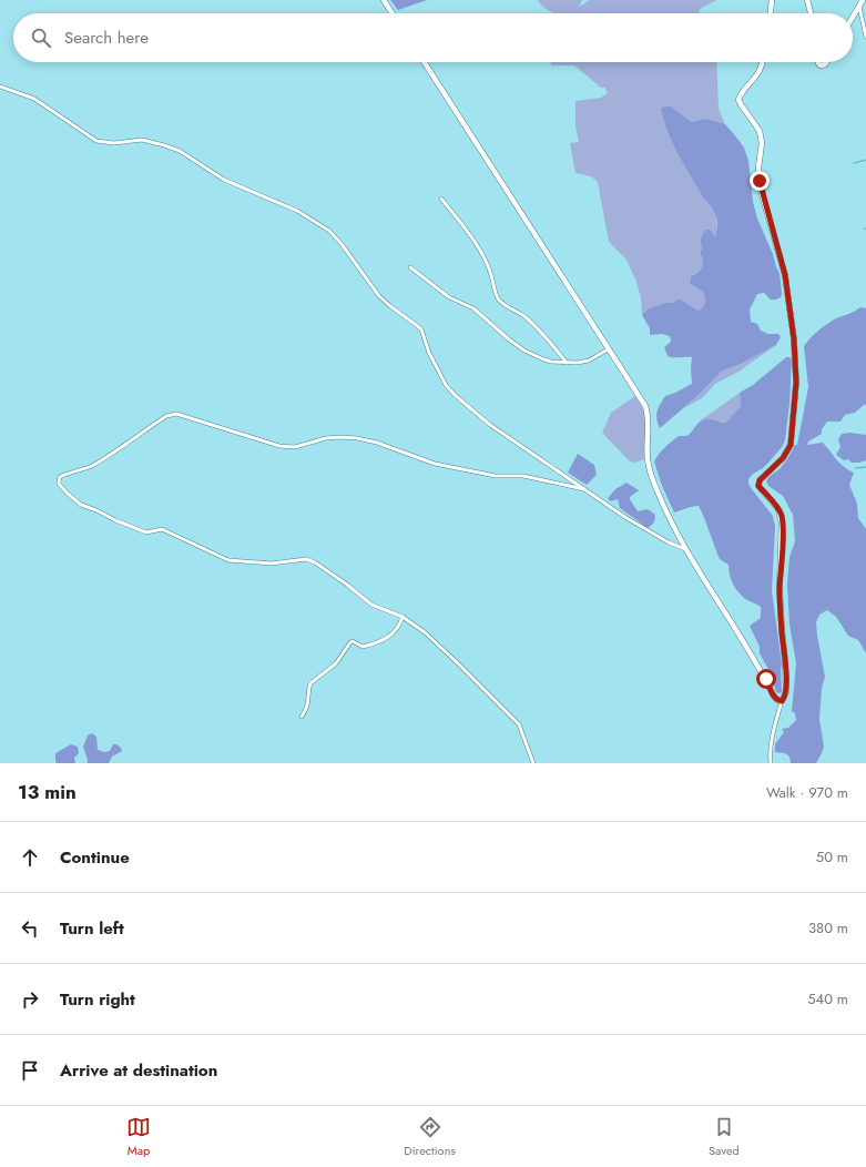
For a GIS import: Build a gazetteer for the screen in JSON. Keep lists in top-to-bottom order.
{
  "page": {
    "search": "Search here",
    "heading": ["13 min", "Walk · 970 m"],
    "list": [
      ["Continue", "50 m"],
      ["Turn left", "380 m"],
      ["Turn right", "540 m"],
      "Arrive at destination"
    ],
    "nav": ["Map", "Directions", "Saved"]
  }
}
